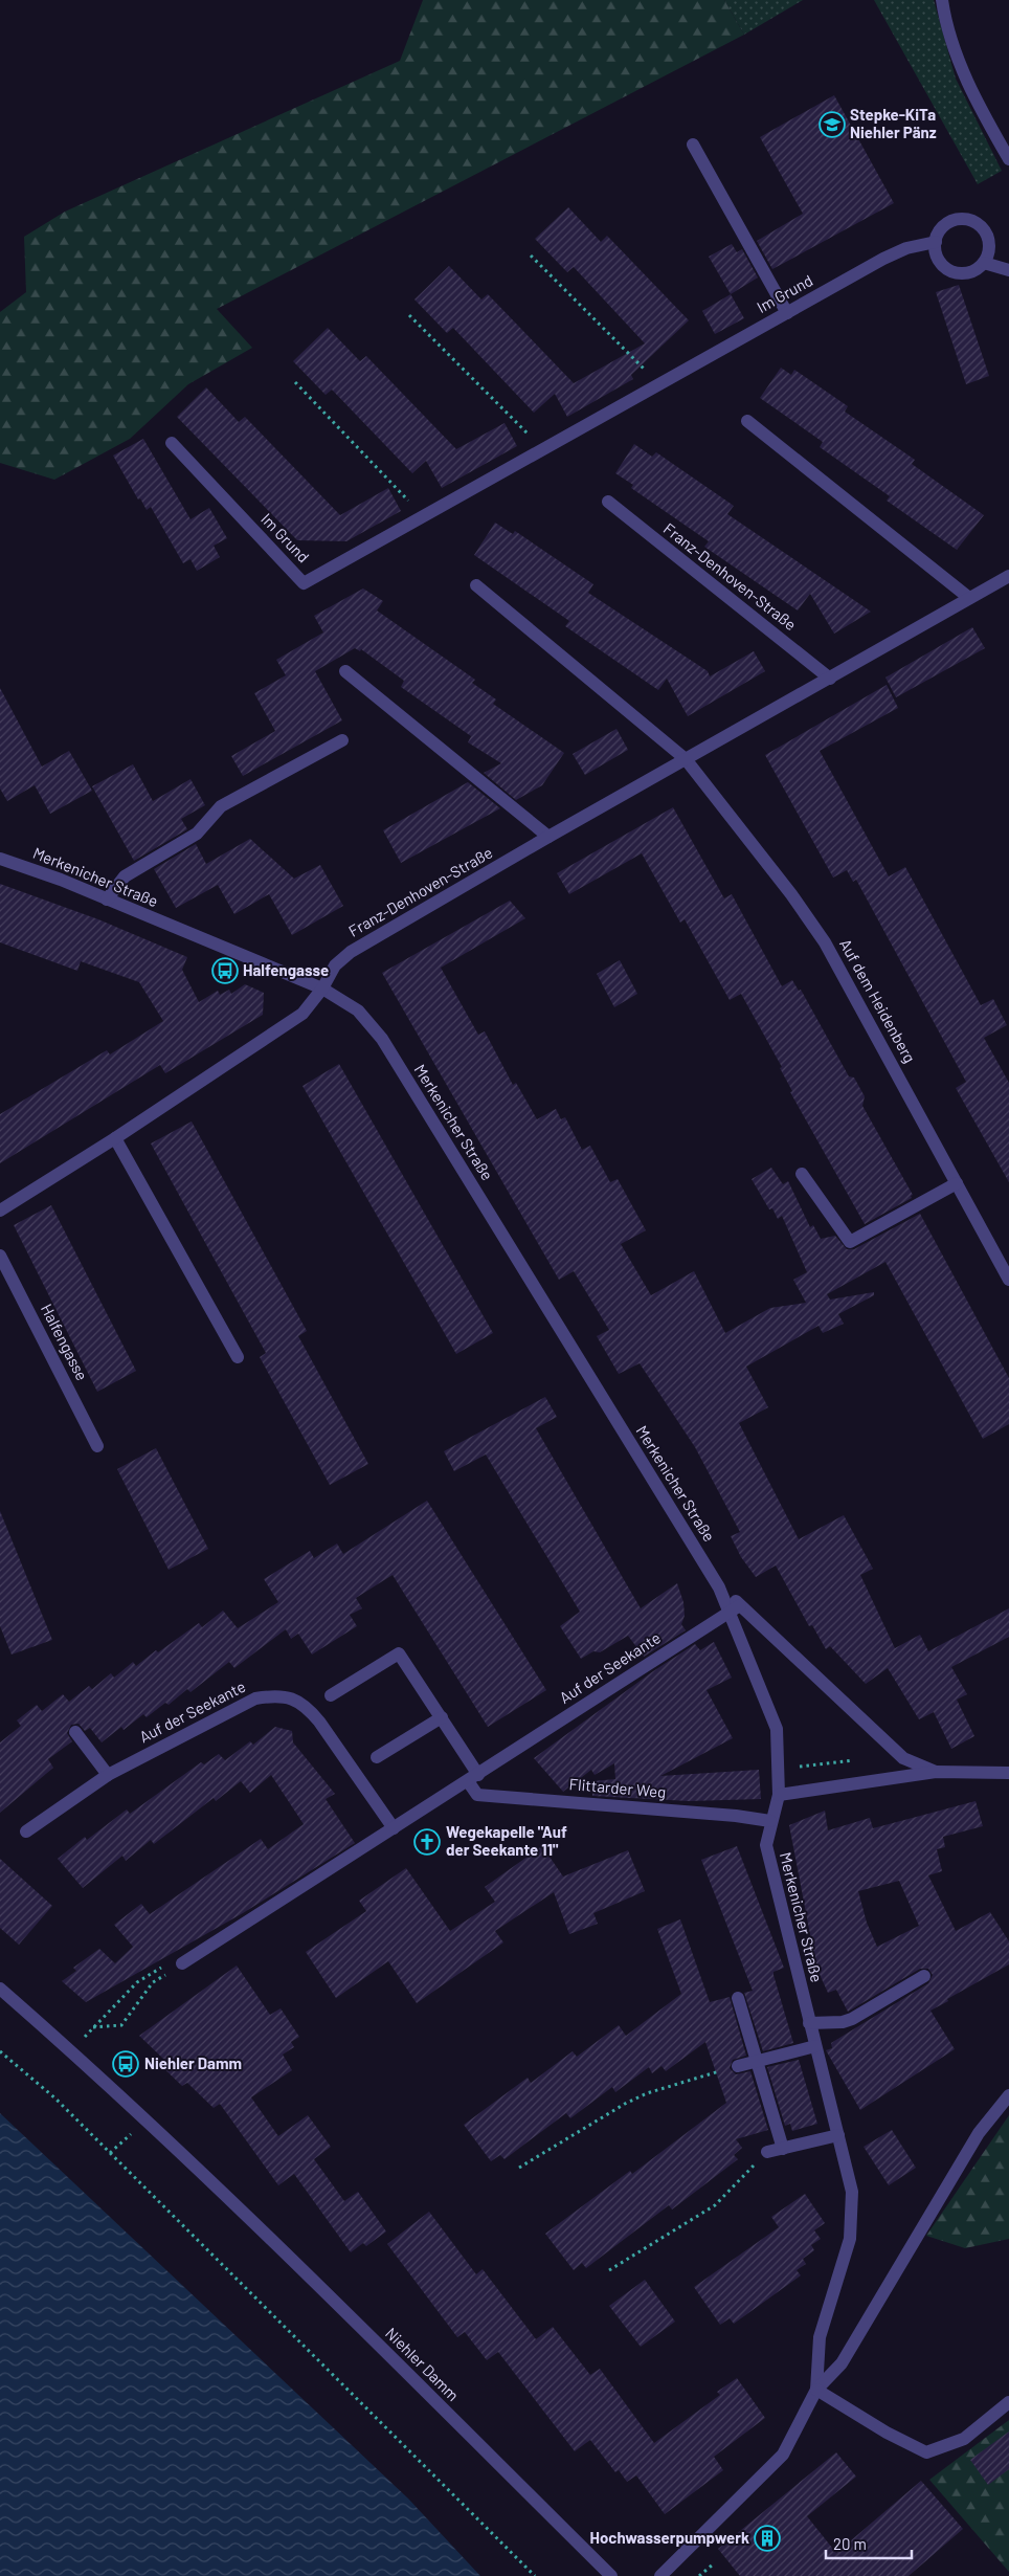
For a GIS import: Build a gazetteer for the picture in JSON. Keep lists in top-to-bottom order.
{
  "streets": {
    "street": [
      "Im Grund",
      "Franz-Denhoven-Straße",
      "Merkenicher Straße",
      "Auf dem Heidenberg",
      "Halfengasse",
      "Auf der Seekante",
      "Flittarder Weg",
      "Niehler Damm"
    ]
  },
  "crossings": [
    ["Franz-Denhoven-Straße", "Merkenicher Straße"],
    ["Franz-Denhoven-Straße", "Auf dem Heidenberg"],
    ["Merkenicher Straße", "Auf der Seekante"],
    ["Merkenicher Straße", "Flittarder Weg"],
    ["Auf der Seekante", "Flittarder Weg"]
  ],
  "places": {
    "school or university": ["Stepke-KiTa Niehler Pänz"],
    "bus stop": ["Halfengasse", "Niehler Damm"],
    "church": ["Wegekapelle \"Auf der Seekante 11\""],
    "building": ["Hochwasserpumpwerk"]
  },
  "scale_bar": "20 m"
}
